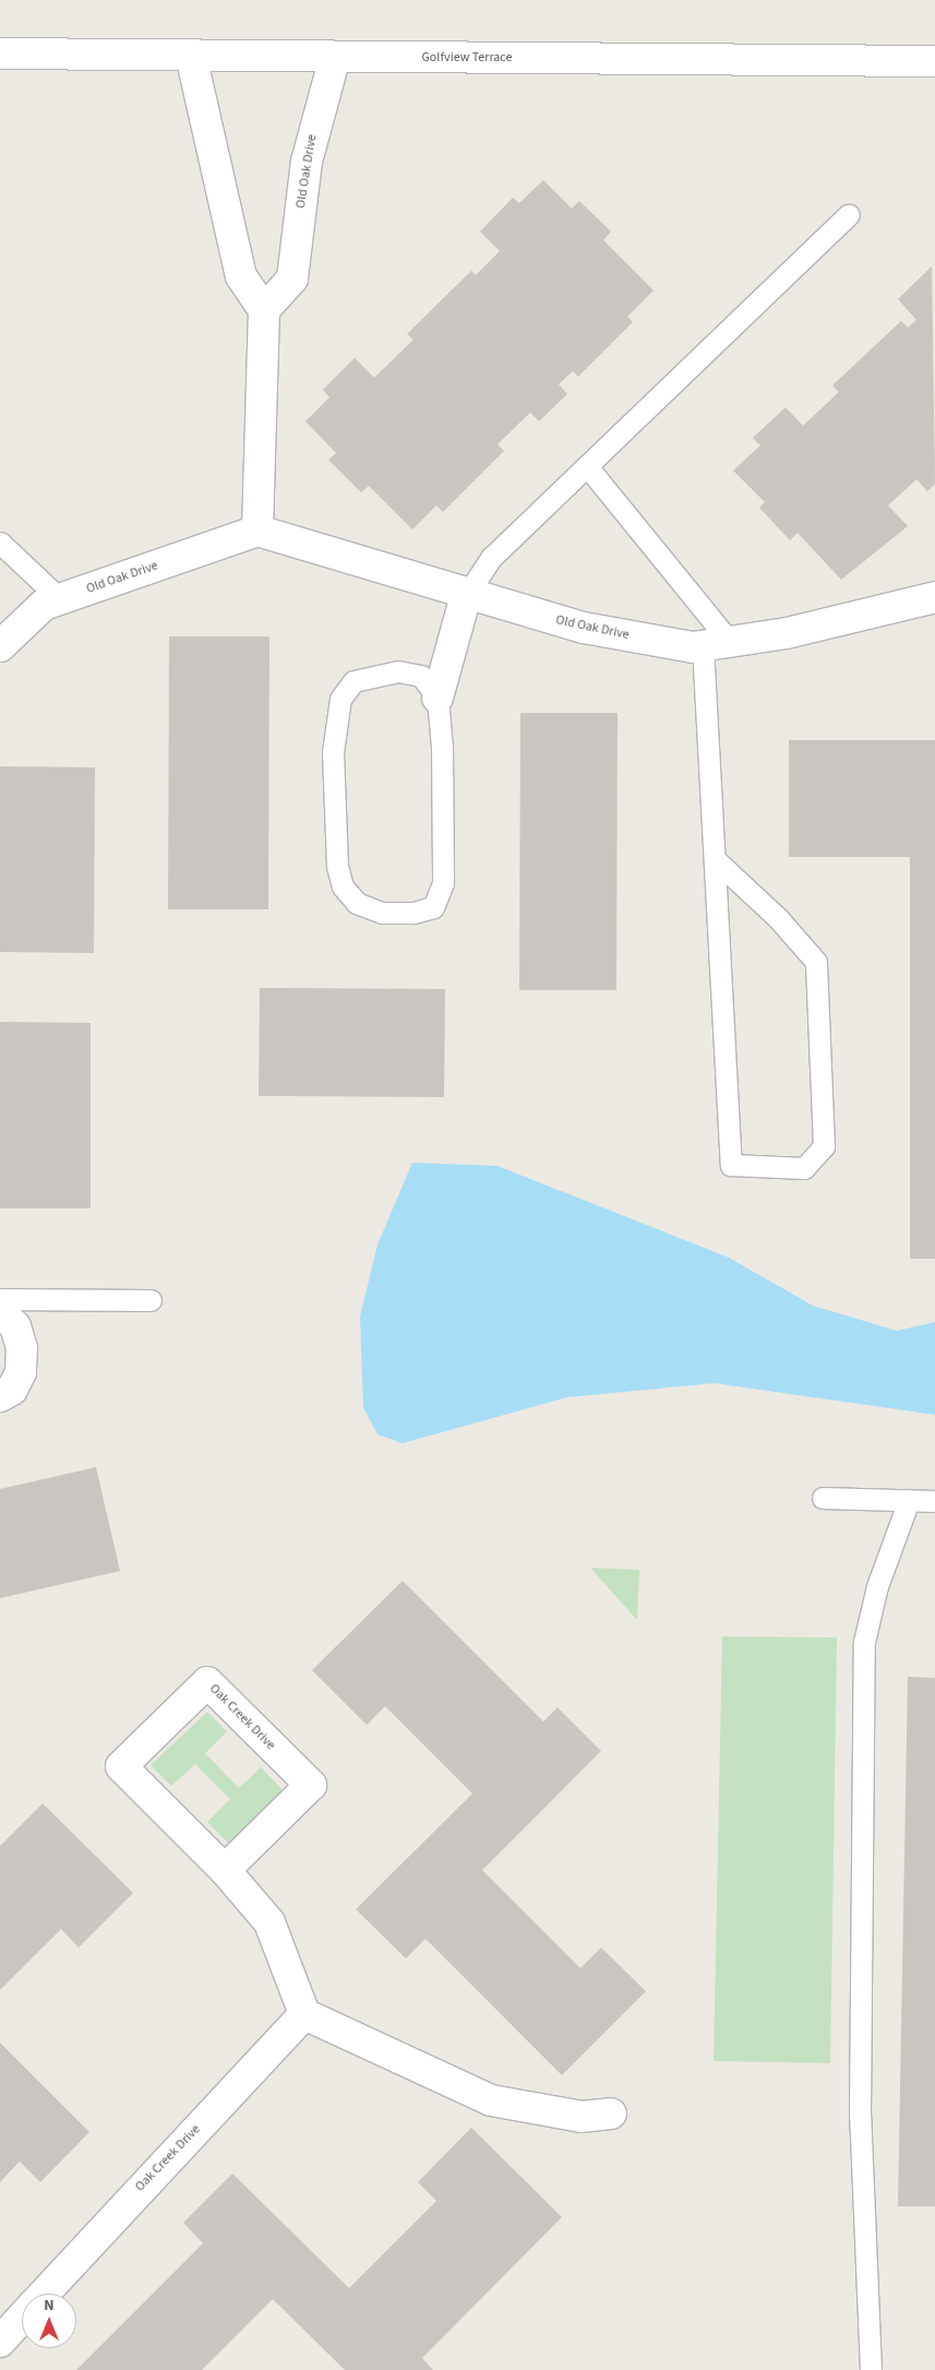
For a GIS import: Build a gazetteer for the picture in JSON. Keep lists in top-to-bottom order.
{
  "streets": {
    "street": ["Golfview Terrace", "Old Oak Drive", "Oak Creek Drive"]
  },
  "crossings": [
    ["Golfview Terrace", "Old Oak Drive"]
  ],
  "north": "top"
}
